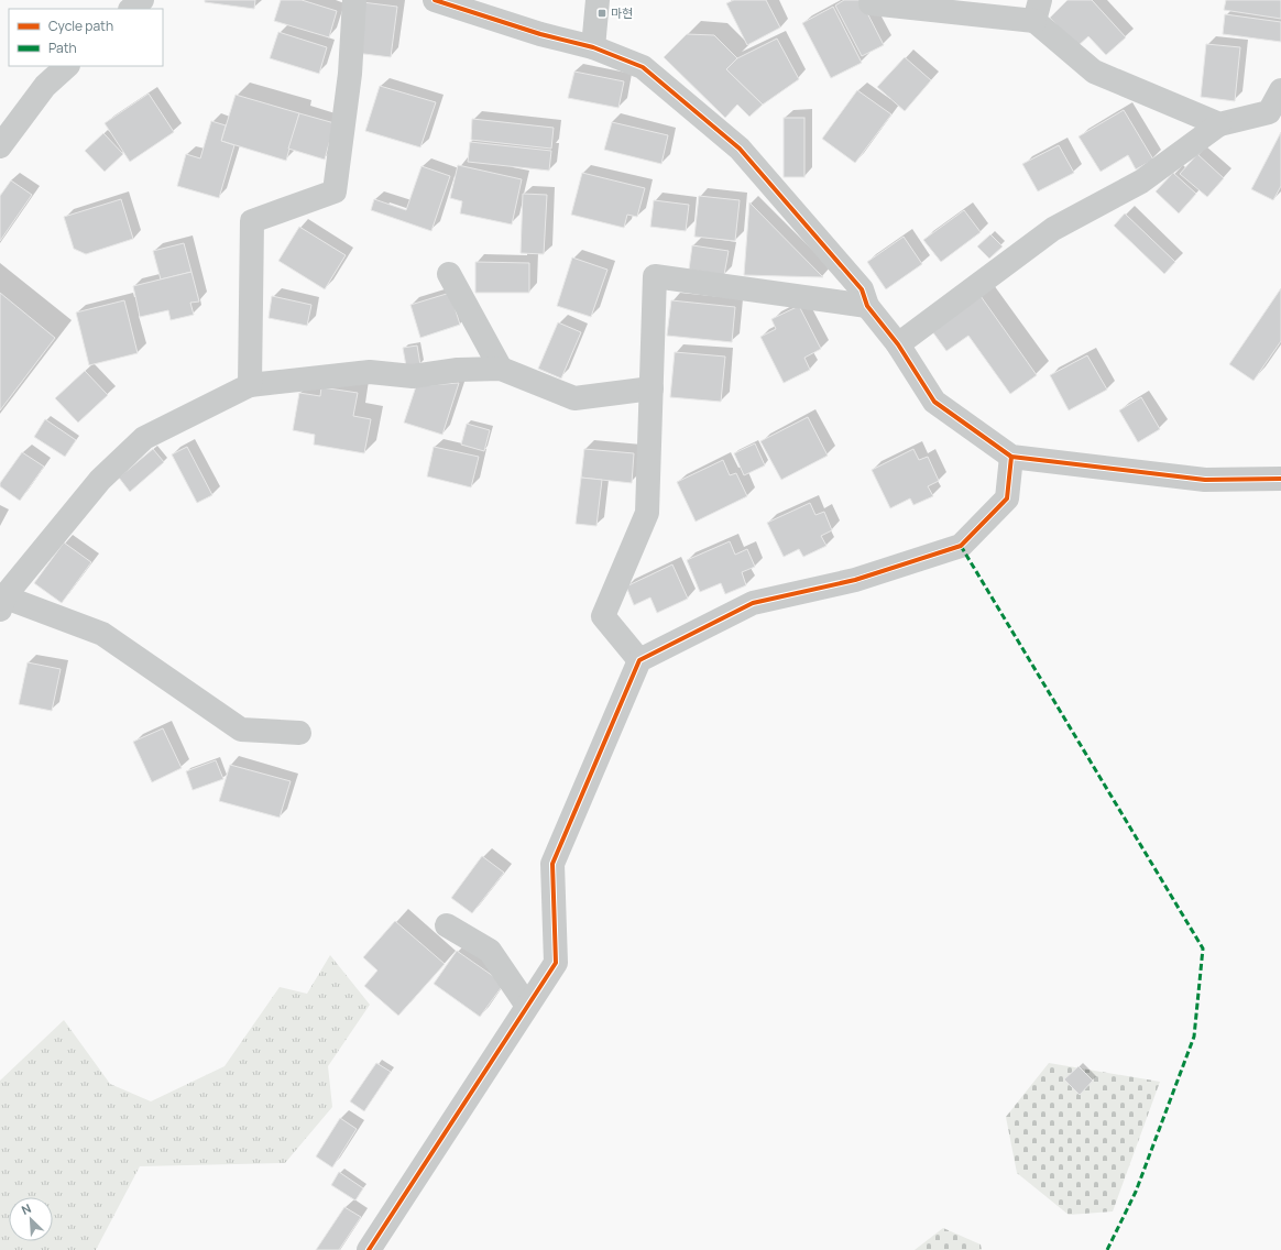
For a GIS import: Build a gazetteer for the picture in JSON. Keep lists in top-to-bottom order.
{
  "places": {
    "transit": ["마현"]
  },
  "legend": ["Cycle path", "Path"],
  "north": "top left"
}
